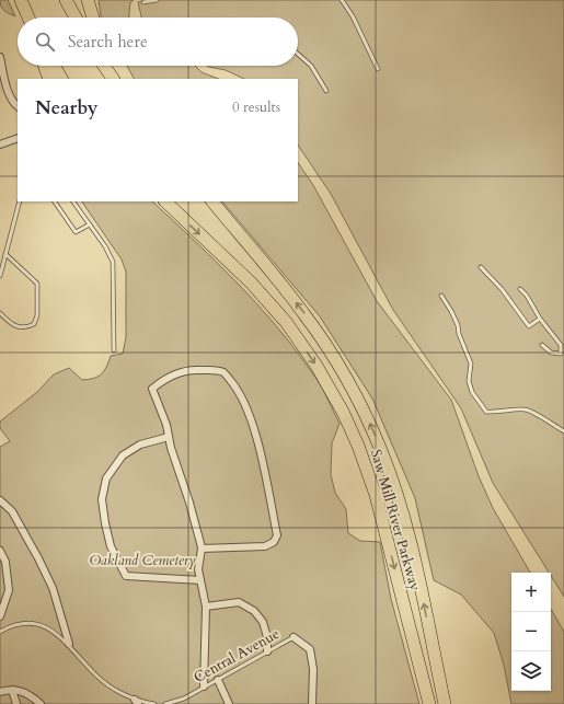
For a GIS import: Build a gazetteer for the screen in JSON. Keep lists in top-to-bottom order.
{
  "streets": {
    "highway": ["Saw Mill River Parkway"],
    "lane": ["Central Avenue"]
  },
  "parks": ["Oakland Cemetery"],
  "page": {
    "search": "Search here",
    "heading": ["Nearby", "0 results"],
    "map_buttons": ["+", "−"]
  }
}
